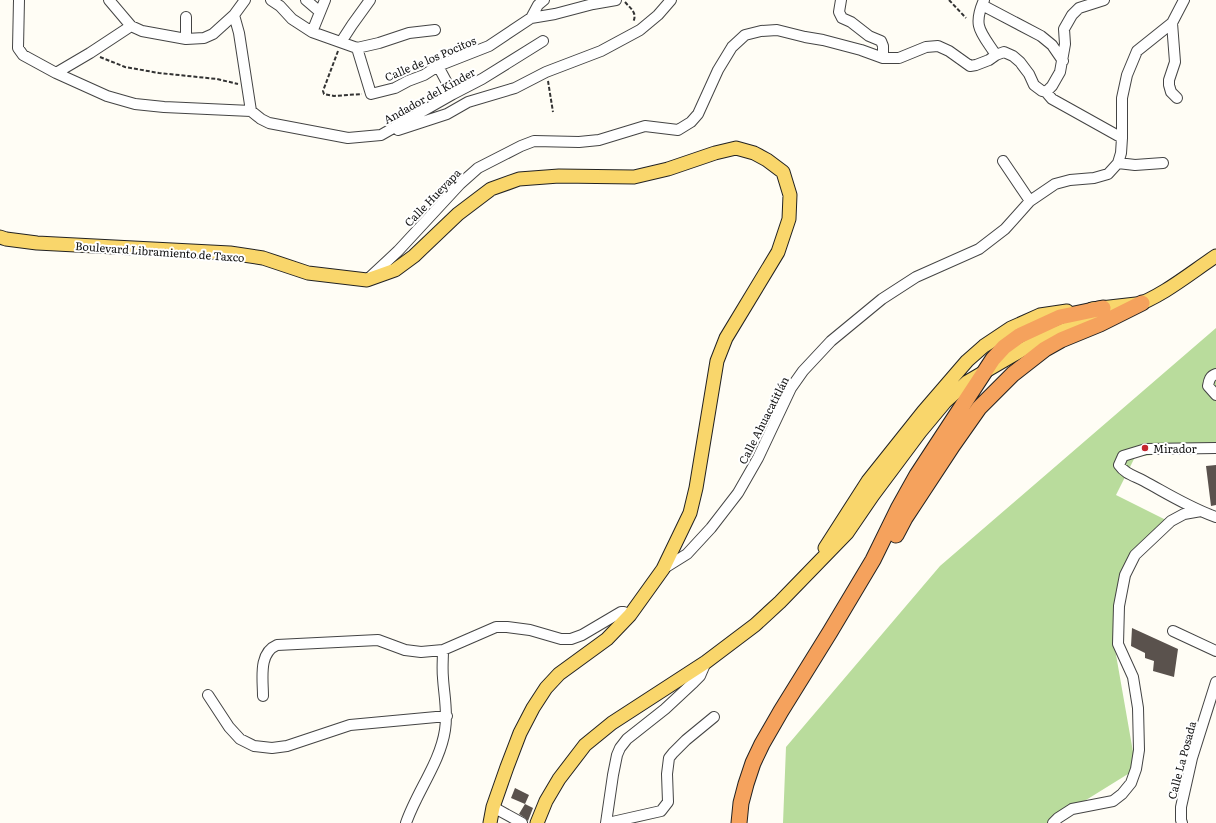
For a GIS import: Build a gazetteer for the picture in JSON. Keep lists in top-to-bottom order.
{
  "streets": {
    "main road": ["Boulevard Libramiento de Taxco"],
    "street": [
      "Calle de los Pocitos",
      "Andador del Kinder",
      "Calle Hueyapa",
      "Calle Ahuacatitlán",
      "Calle La Posada"
    ]
  },
  "crossings": [
    ["Calle Hueyapa", "Boulevard Libramiento de Taxco"],
    ["Boulevard Libramiento de Taxco", "Calle Ahuacatitlán"]
  ],
  "places": ["Mirador"]
}
